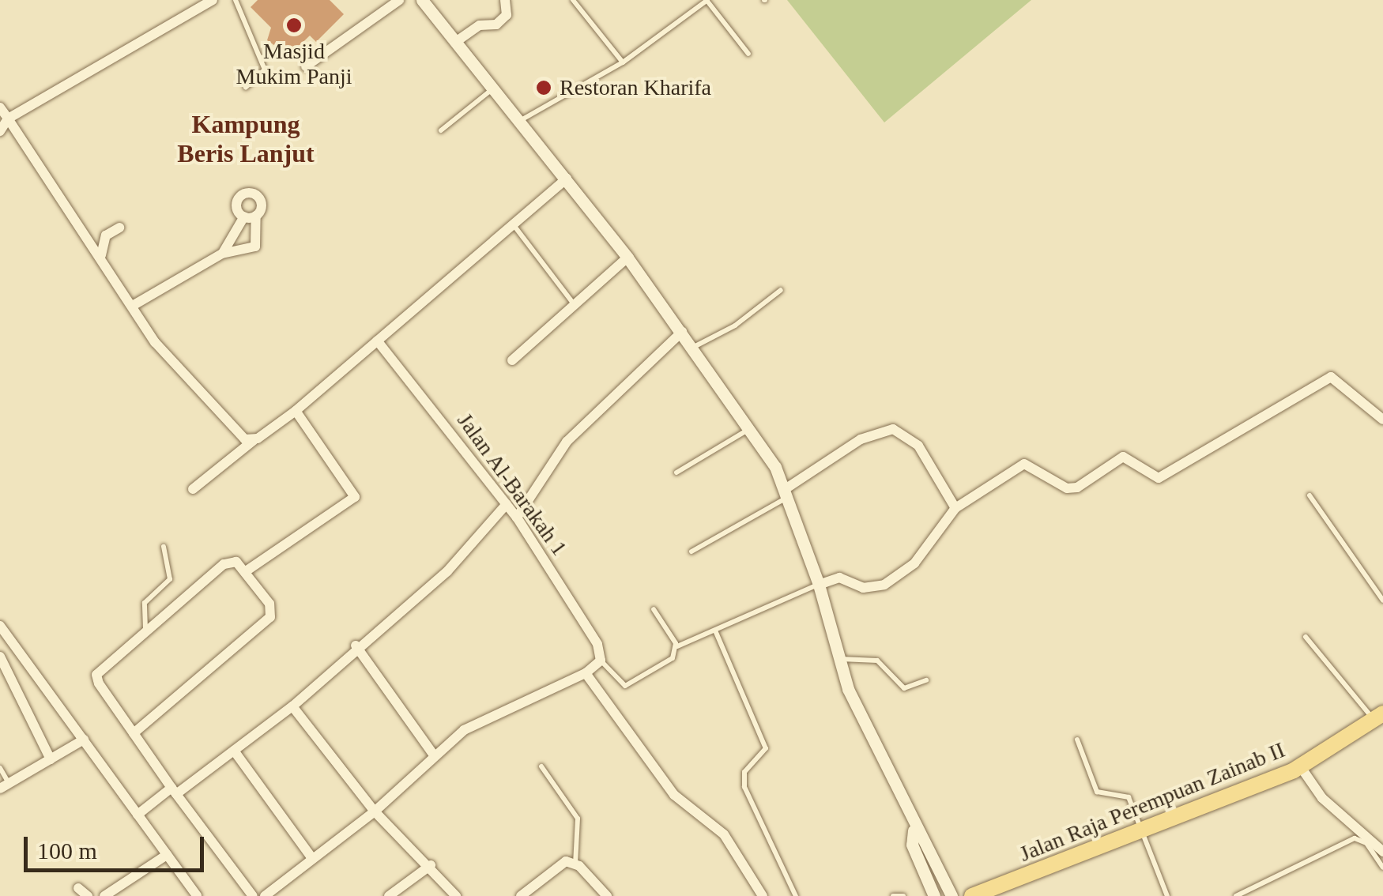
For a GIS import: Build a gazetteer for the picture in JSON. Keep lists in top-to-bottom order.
{
  "streets": {
    "main road": ["Jalan Raja Perempuan Zainab II"],
    "street": ["Jalan Al-Barakah 1"]
  },
  "districts": ["Kampung Beris Lanjut"],
  "places": ["Masjid Mukim Panji", "Restoran Kharifa"],
  "scale_bar": "100 m"
}
